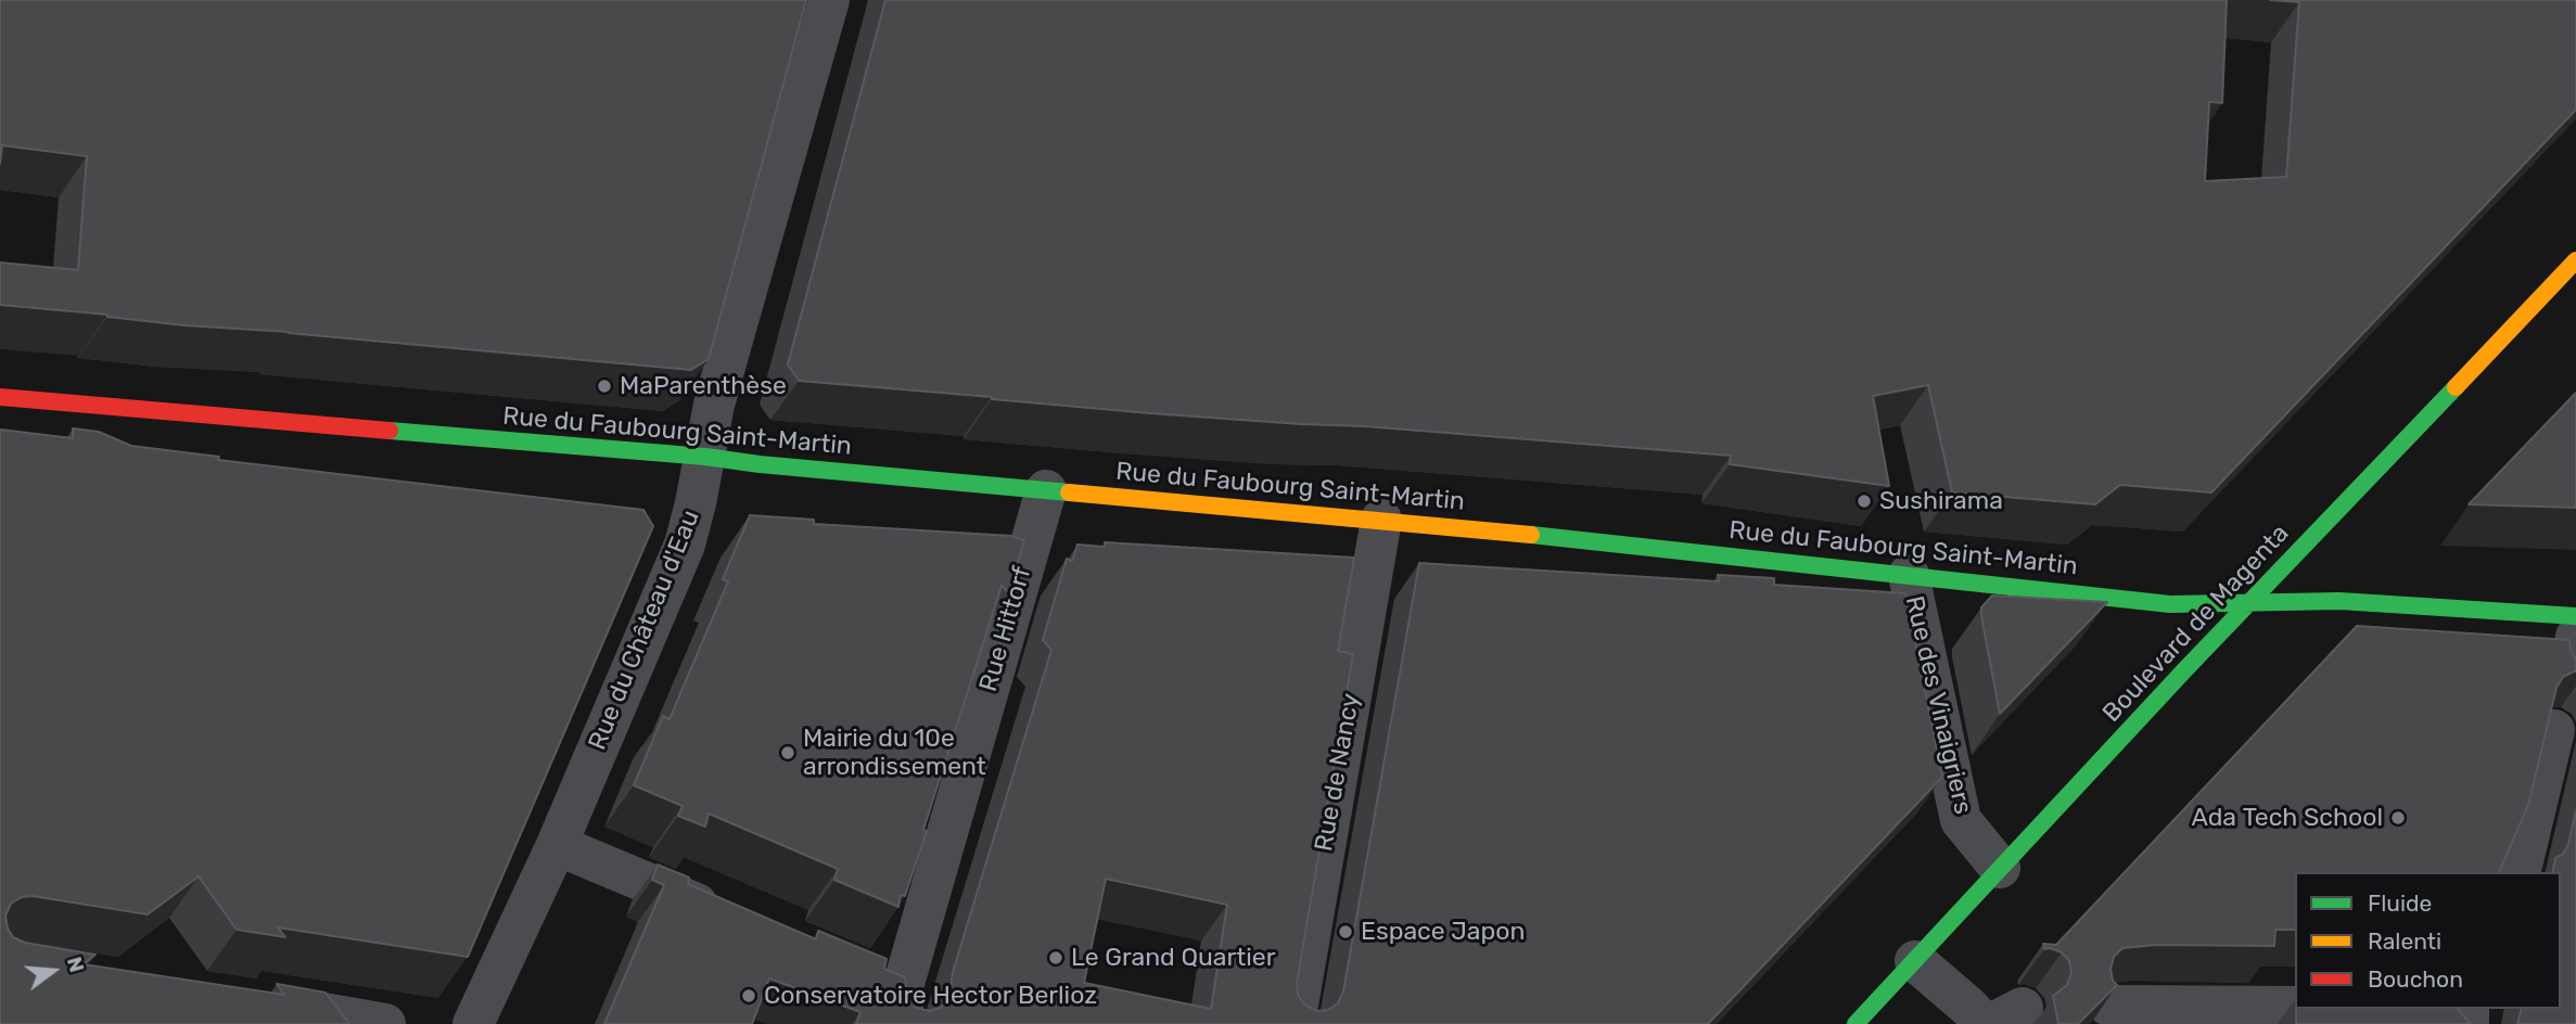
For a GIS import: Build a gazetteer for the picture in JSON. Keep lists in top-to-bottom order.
{
  "streets": {
    "main road": ["Rue du Faubourg Saint-Martin", "Boulevard de Magenta"],
    "street": [
      "Rue Hittorf",
      "Rue du Château d'Eau",
      "Rue des Vinaigriers",
      "Rue de Nancy"
    ]
  },
  "crossings": [
    ["Rue du Faubourg Saint-Martin", "Boulevard de Magenta"],
    ["Rue du Faubourg Saint-Martin", "Rue Hittorf"],
    ["Rue du Faubourg Saint-Martin", "Rue du Château d'Eau"],
    ["Rue du Faubourg Saint-Martin", "Rue des Vinaigriers"],
    ["Rue du Faubourg Saint-Martin", "Rue de Nancy"],
    ["Boulevard de Magenta", "Rue des Vinaigriers"]
  ],
  "places": [
    "MaParenthèse",
    "Sushirama",
    "Mairie du 10e arrondissement",
    "Ada Tech School",
    "Espace Japon",
    "Le Grand Quartier",
    "Conservatoire Hector Berlioz"
  ],
  "legend": ["Fluide", "Ralenti", "Bouchon"],
  "north": "right"
}
